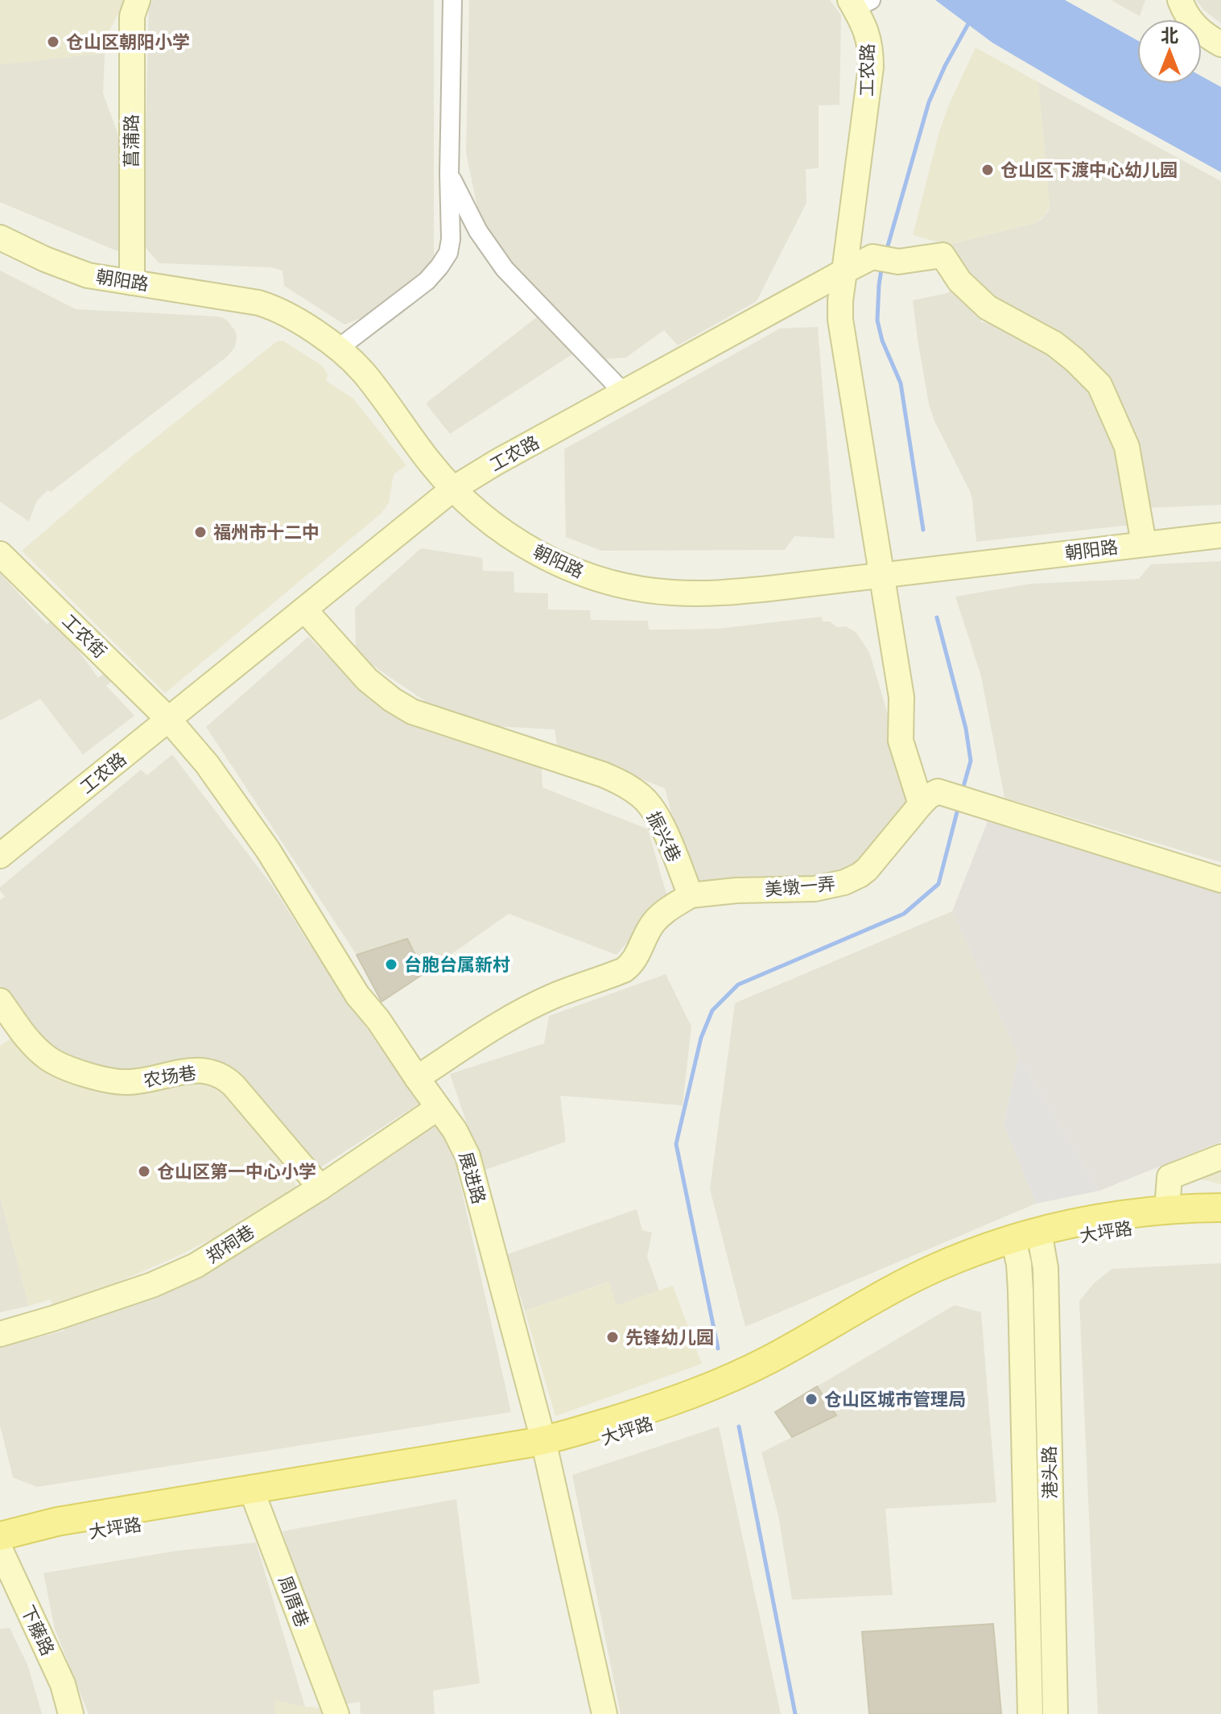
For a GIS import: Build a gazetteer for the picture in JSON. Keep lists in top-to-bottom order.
{
  "streets": {
    "main road": ["大坪路"],
    "street": [
      "工农路",
      "菖蒲路",
      "朝阳路",
      "工农街",
      "振兴巷",
      "美墩一弄",
      "农场巷",
      "展进路",
      "郑祠巷",
      "港头路",
      "周厝巷",
      "下藤路"
    ]
  },
  "crossings": [
    ["工农路", "朝阳路"],
    ["工农路", "工农街"],
    ["工农路", "振兴巷"],
    ["工农路", "展进路"],
    ["菖蒲路", "朝阳路"],
    ["工农街", "展进路"],
    ["振兴巷", "美墩一弄"],
    ["农场巷", "郑祠巷"],
    ["展进路", "大坪路"],
    ["展进路", "郑祠巷"],
    ["大坪路", "港头路"],
    ["大坪路", "周厝巷"]
  ],
  "places": [
    "仓山区朝阳小学",
    "仓山区下渡中心幼儿园",
    "福州市十二中",
    "台胞台属新村",
    "仓山区第一中心小学",
    "先锋幼儿园",
    "仓山区城市管理局"
  ],
  "north": "top"
}
